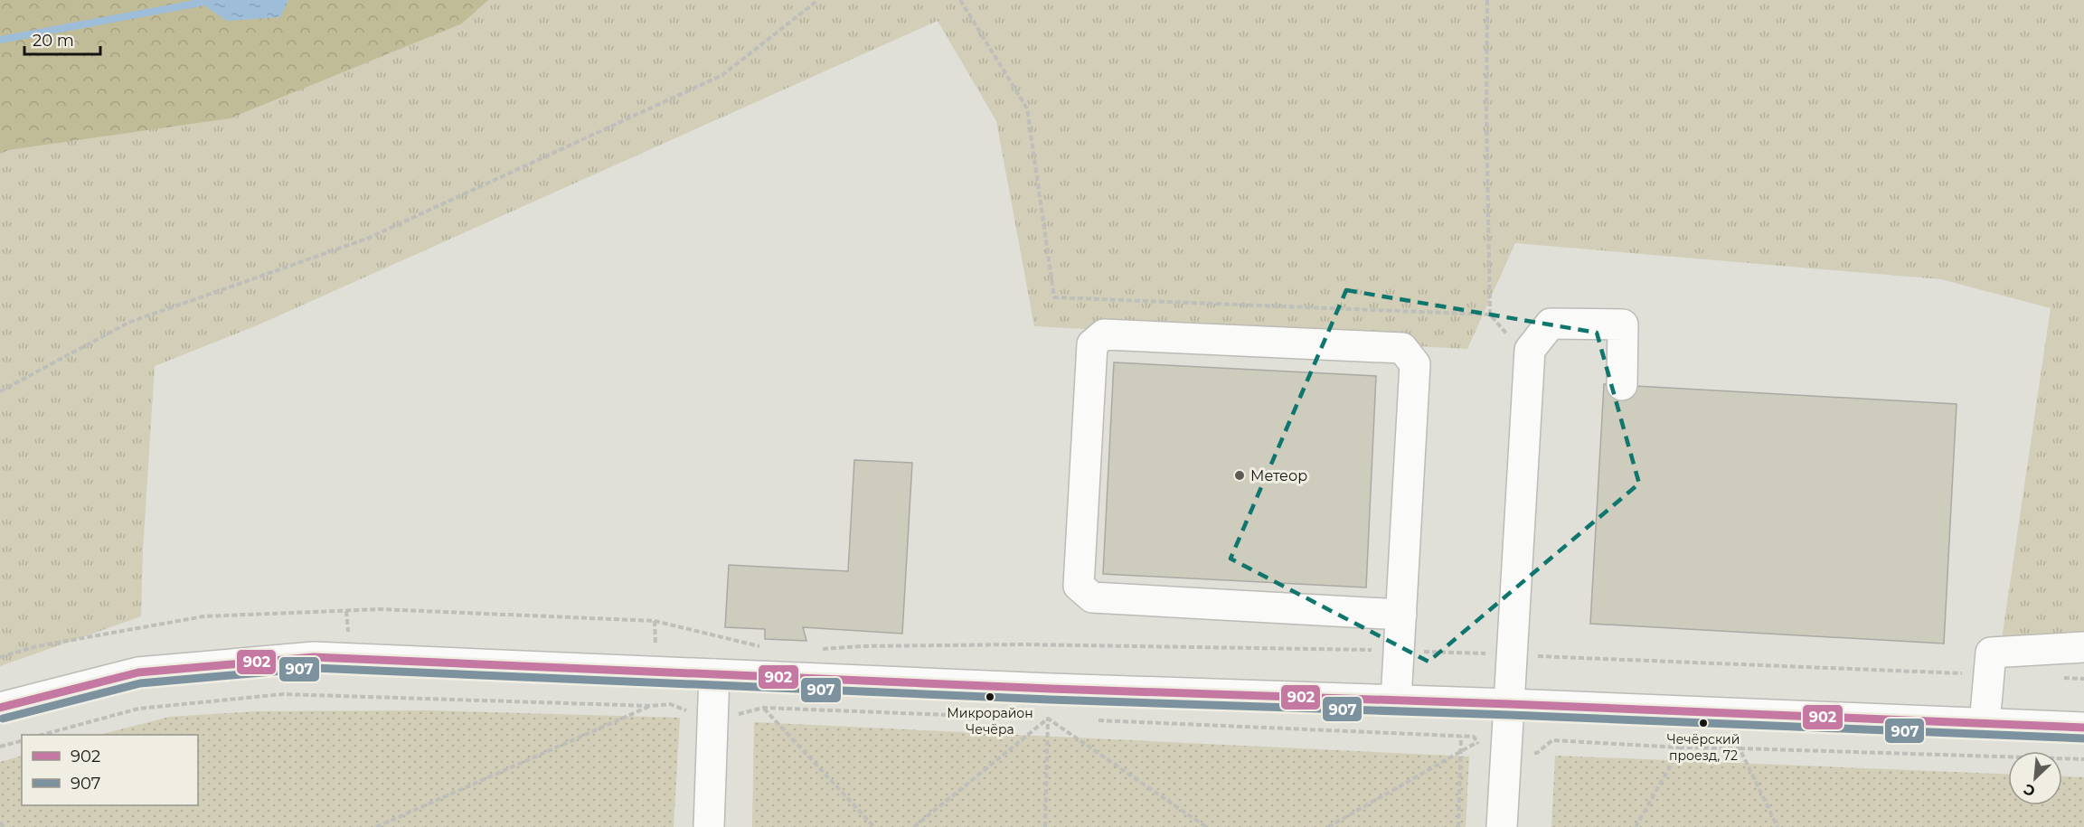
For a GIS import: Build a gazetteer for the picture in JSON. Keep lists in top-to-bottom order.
{
  "places": ["Метеор", "Микрорайон Чечёра", "Чечёрский проезд, 72"],
  "lines": ["transit line 902", "transit line 907"],
  "legend": ["902", "907"],
  "scale_bar": "20 m",
  "north": "bottom left"
}
